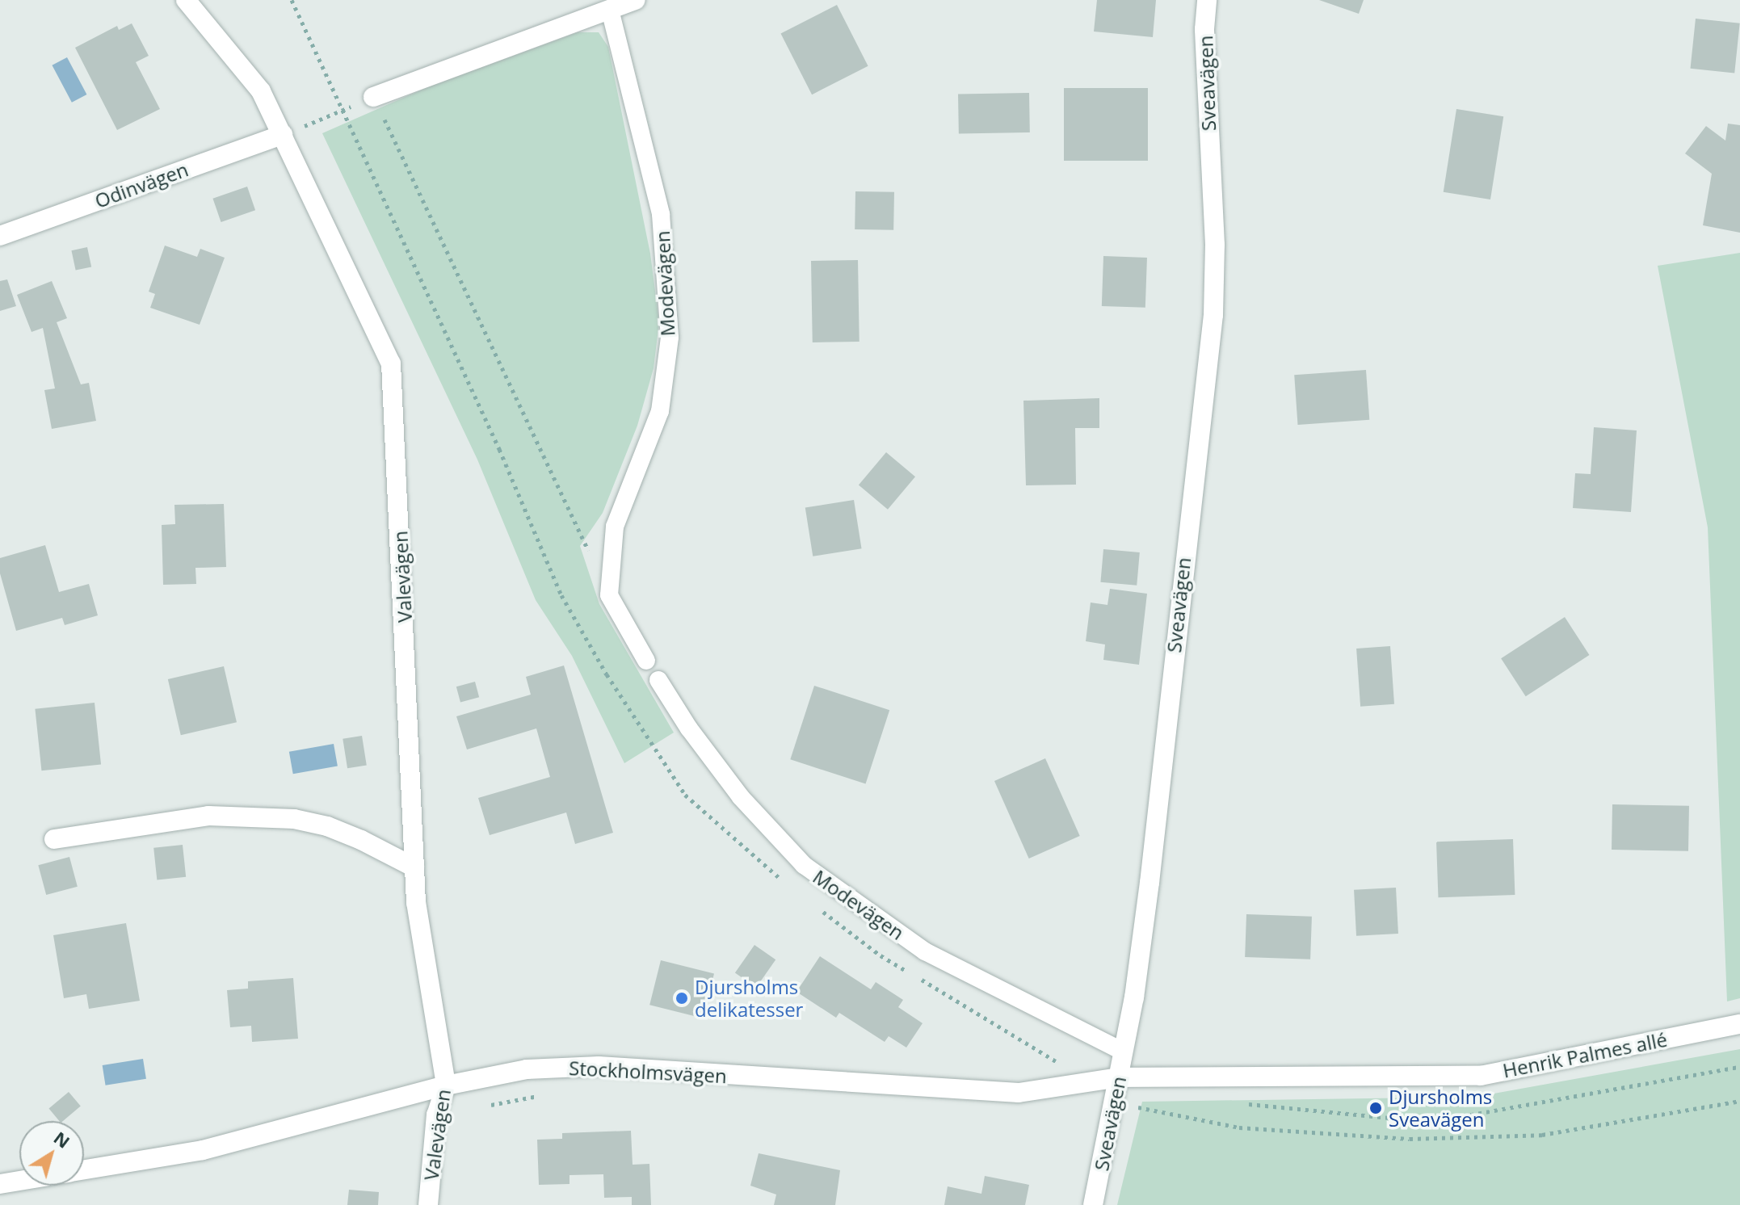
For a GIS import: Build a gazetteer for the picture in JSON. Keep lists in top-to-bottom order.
{
  "streets": {
    "street": [
      "Sveavägen",
      "Odinvägen",
      "Valevägen",
      "Henrik Palmes allé",
      "Stockholmsvägen"
    ],
    "lane": ["Modevägen"]
  },
  "crossings": [
    ["Sveavägen", "Modevägen"],
    ["Sveavägen", "Henrik Palmes allé"],
    ["Sveavägen", "Stockholmsvägen"],
    ["Odinvägen", "Valevägen"],
    ["Valevägen", "Stockholmsvägen"],
    ["Henrik Palmes allé", "Stockholmsvägen"]
  ],
  "places": ["Djursholms delikatesser", "Djursholms Sveavägen"],
  "north": "top right"
}
